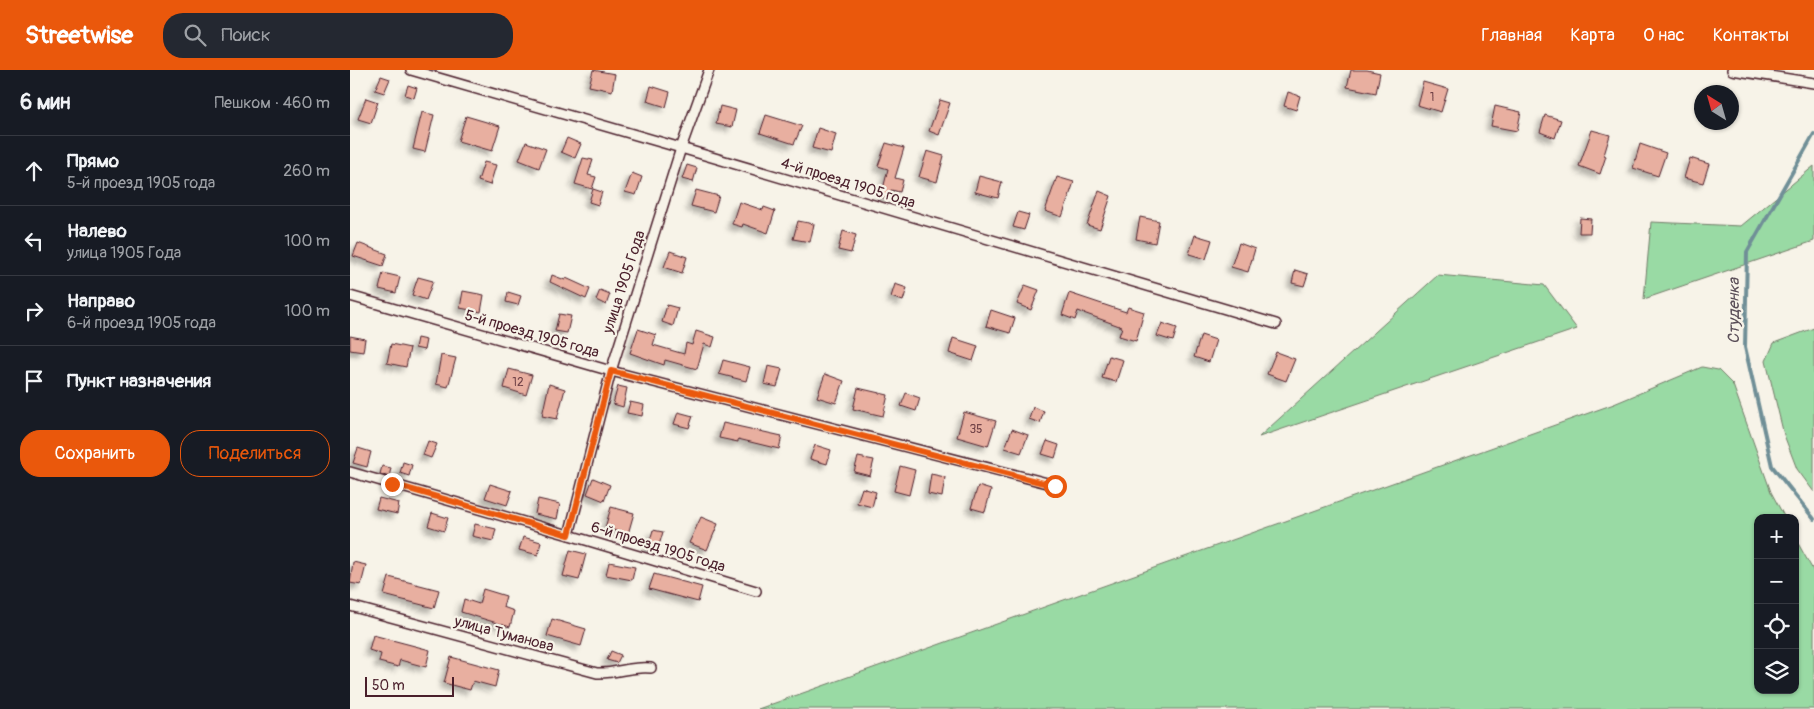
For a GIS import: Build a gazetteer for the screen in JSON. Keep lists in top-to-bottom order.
{
  "streets": {
    "street": [
      "4-й проезд 1905 года",
      "улица 1905 Года",
      "5-й проезд 1905 года",
      "6-й проезд 1905 года",
      "улица Туманова"
    ]
  },
  "crossings": [
    ["4-й проезд 1905 года", "улица 1905 Года"],
    ["улица 1905 Года", "5-й проезд 1905 года"],
    ["улица 1905 Года", "6-й проезд 1905 года"]
  ],
  "water": ["Студенка"],
  "house_numbers": ["1", "12", "35"],
  "scale_bar": "50 m",
  "north": "top left",
  "page": {
    "header": "Streetwise",
    "search": "Поиск",
    "nav": [
      "Главная",
      "Карта",
      "О нас",
      "Контакты"
    ],
    "heading": ["6 мин", "Пешком · 460 m"],
    "list": [
      ["Прямо", "5-й проезд 1905 года", "260 m"],
      ["Налево", "улица 1905 Года", "100 m"],
      ["Направо", "6-й проезд 1905 года", "100 m"],
      "Пункт назначения"
    ],
    "buttons": ["Сохранить", "Поделиться"],
    "map_buttons": ["+", "−"],
    "scale": "50 m"
  }
}
